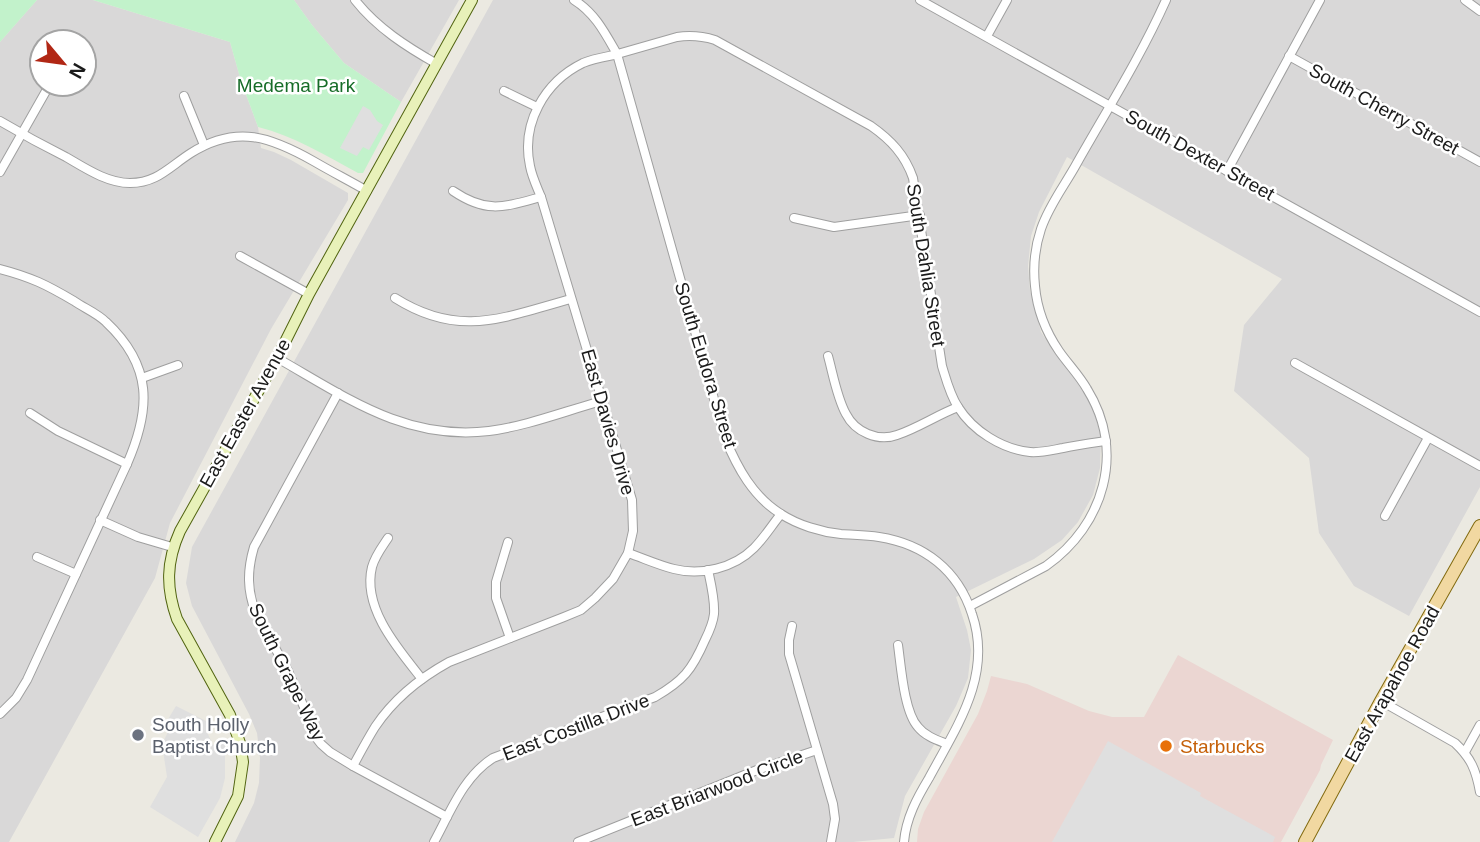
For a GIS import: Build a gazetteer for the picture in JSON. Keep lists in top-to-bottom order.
{
  "streets": {
    "main road": ["East Arapahoe Road"],
    "street": [
      "South Cherry Street",
      "South Dexter Street",
      "South Dahlia Street",
      "South Eudora Street",
      "East Easter Avenue",
      "East Davies Drive",
      "South Grape Way",
      "East Costilla Drive",
      "East Briarwood Circle"
    ]
  },
  "crossings": [
    ["South Dahlia Street", "South Eudora Street"],
    ["South Dahlia Street", "East Davies Drive"],
    ["South Eudora Street", "East Davies Drive"],
    ["East Davies Drive", "South Grape Way"],
    ["South Grape Way", "East Costilla Drive"]
  ],
  "parks": ["Medema Park"],
  "places": ["South Holly Baptist Church", "Starbucks"],
  "north": "bottom right"
}
